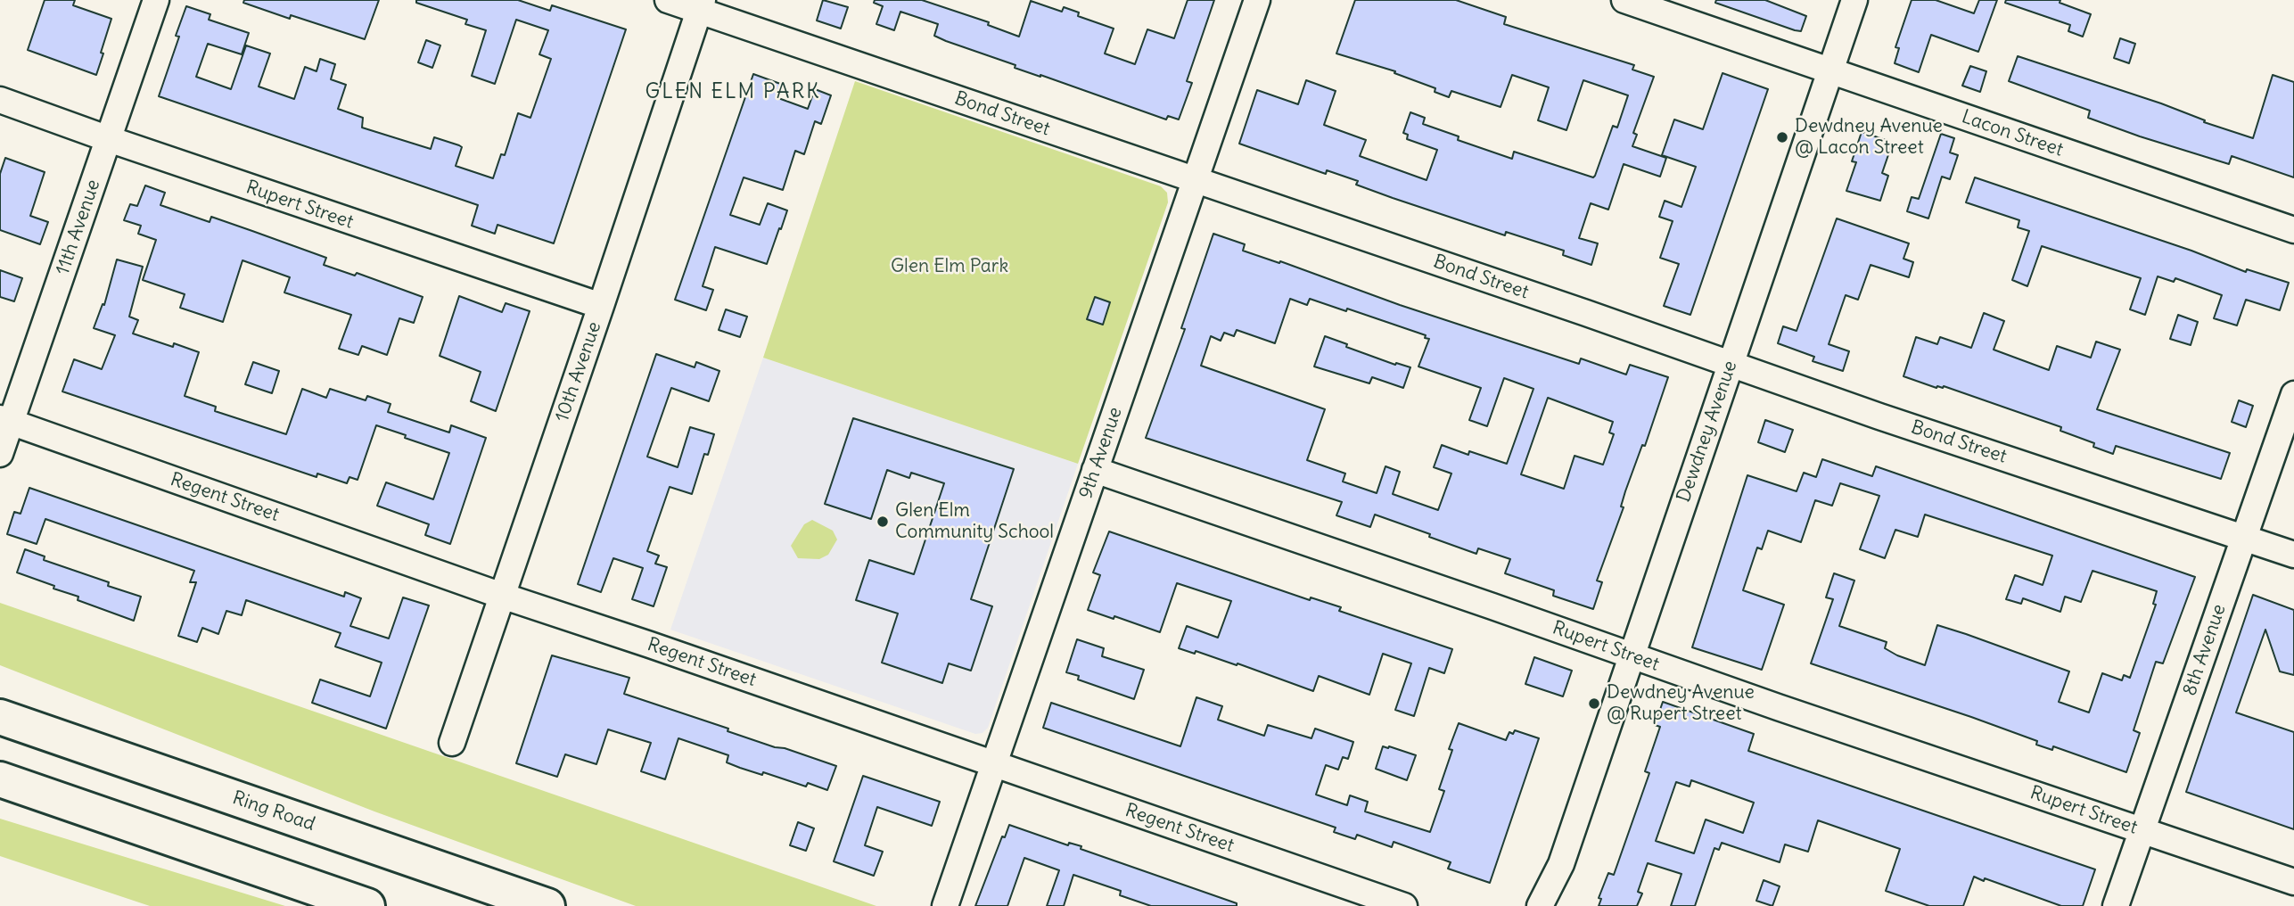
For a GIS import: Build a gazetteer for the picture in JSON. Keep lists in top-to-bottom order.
{
  "streets": {
    "highway": ["Ring Road"],
    "street": [
      "Bond Street",
      "Lacon Street",
      "Rupert Street",
      "11th Avenue",
      "10th Avenue",
      "Dewdney Avenue",
      "9th Avenue",
      "Regent Street",
      "8th Avenue"
    ]
  },
  "crossings": [
    ["Bond Street", "10th Avenue"],
    ["Bond Street", "Dewdney Avenue"],
    ["Bond Street", "9th Avenue"],
    ["Bond Street", "8th Avenue"],
    ["Lacon Street", "Dewdney Avenue"],
    ["Rupert Street", "11th Avenue"],
    ["Rupert Street", "10th Avenue"],
    ["Rupert Street", "Dewdney Avenue"],
    ["Rupert Street", "9th Avenue"],
    ["Rupert Street", "8th Avenue"],
    ["11th Avenue", "Regent Street"],
    ["10th Avenue", "Regent Street"],
    ["9th Avenue", "Regent Street"]
  ],
  "districts": ["GLEN ELM PARK"],
  "parks": ["Glen Elm Park"],
  "places": ["Dewdney Avenue @ Lacon Street", "Glen Elm Community School", "Dewdney Avenue @ Rupert Street"]
}
